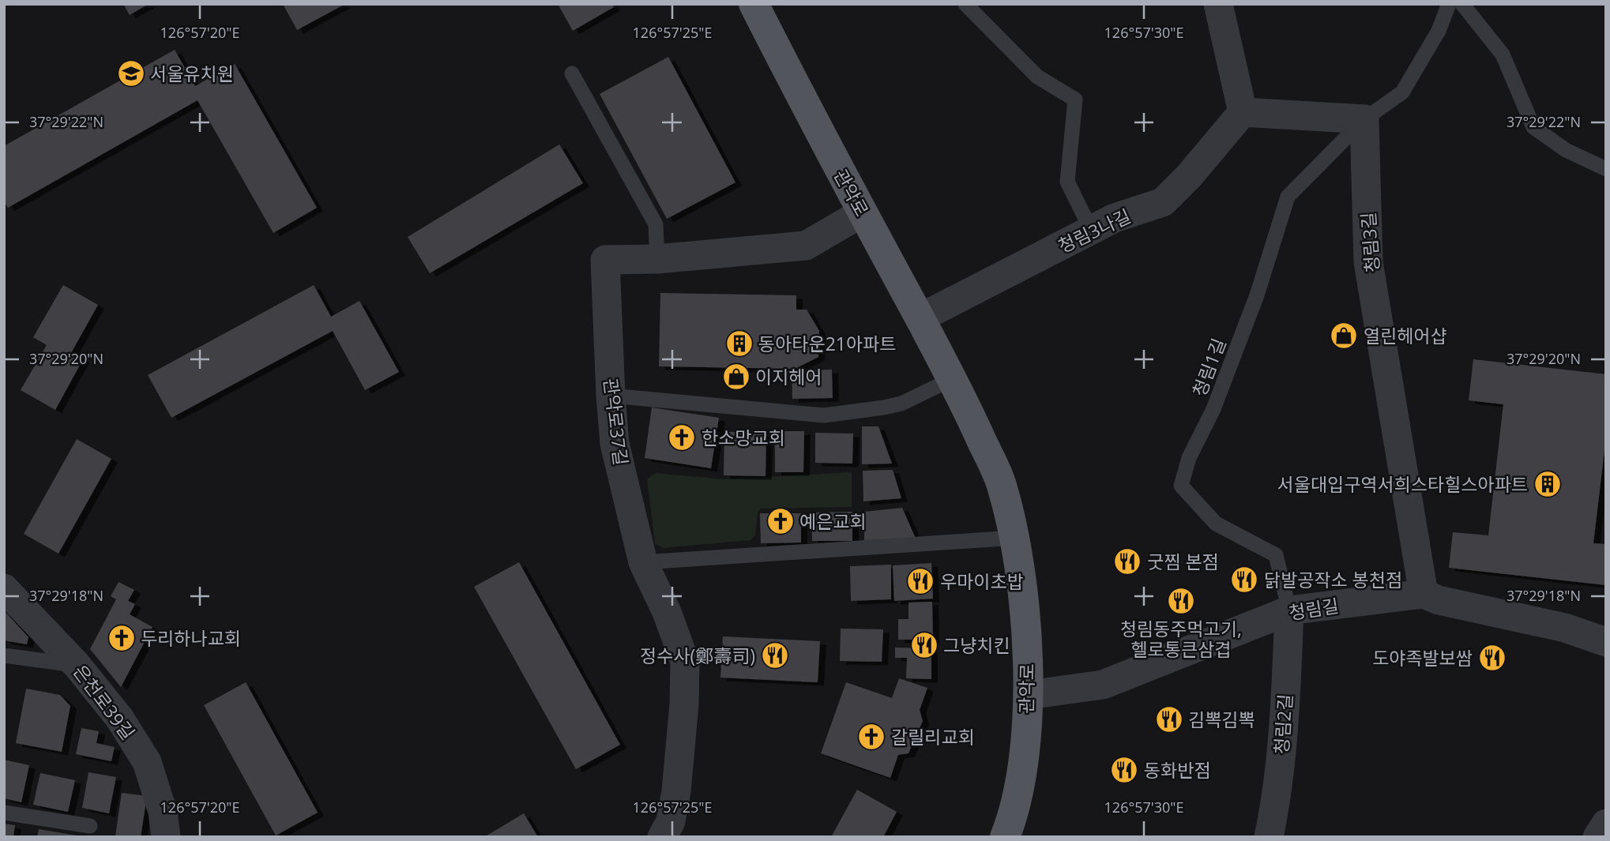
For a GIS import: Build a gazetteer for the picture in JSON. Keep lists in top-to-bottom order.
{
  "streets": {
    "main road": ["관악로"],
    "street": [
      "청림3나길",
      "청림3길",
      "관악로37길",
      "청림길",
      "은천로39길",
      "청림2길"
    ],
    "lane": ["청림1길"]
  },
  "crossings": [
    ["관악로", "청림3나길"],
    ["관악로", "관악로37길"],
    ["관악로", "청림길"],
    ["청림3길", "청림1길"],
    ["청림3길", "청림길"],
    ["청림1길", "청림길"],
    ["청림1길", "청림2길"],
    ["청림길", "청림2길"]
  ],
  "places": {
    "school or university": ["서울유치원"],
    "shop": ["열린헤어샵", "이지헤어"],
    "building": ["동아타운21아파트", "서울대입구역서희스타힐스아파트"],
    "church": [
      "한소망교회",
      "예은교회",
      "두리하나교회",
      "갈릴리교회"
    ],
    "restaurant": [
      "굿찜 본점",
      "닭발공작소 봉천점",
      "우마이초밥",
      "청림동주먹고기, 헬로통큰삼겹",
      "그냥치킨",
      "정수사(鄭壽司)",
      "도야족발보쌈",
      "김뽁김뽁",
      "동화반점"
    ]
  },
  "coordinates": [
    "126°57'20\"E",
    "126°57'25\"E",
    "126°57'30\"E",
    "37°29'22\"N",
    "37°29'20\"N",
    "37°29'18\"N"
  ]
}
